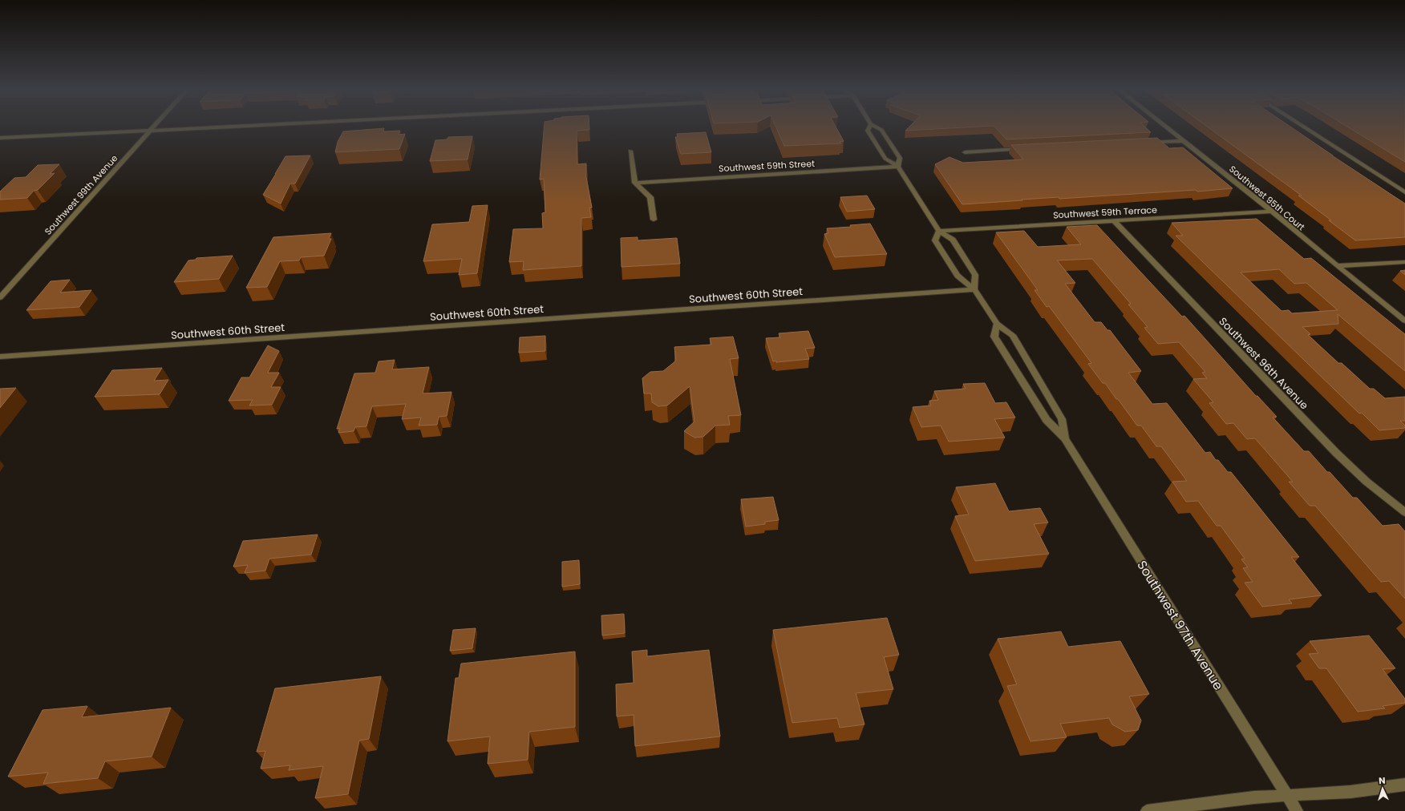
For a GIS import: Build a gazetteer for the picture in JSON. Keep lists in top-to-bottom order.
{
  "streets": {
    "street": [
      "Southwest 59th Street",
      "Southwest 99th Avenue",
      "Southwest 95th Court",
      "Southwest 59th Terrace",
      "Southwest 60th Street",
      "Southwest 96th Avenue",
      "Southwest 97th Avenue"
    ]
  },
  "crossings": [
    ["Southwest 95th Court", "Southwest 59th Terrace"],
    ["Southwest 59th Terrace", "Southwest 96th Avenue"],
    ["Southwest 59th Terrace", "Southwest 97th Avenue"],
    ["Southwest 60th Street", "Southwest 97th Avenue"]
  ],
  "north": "top"
}
